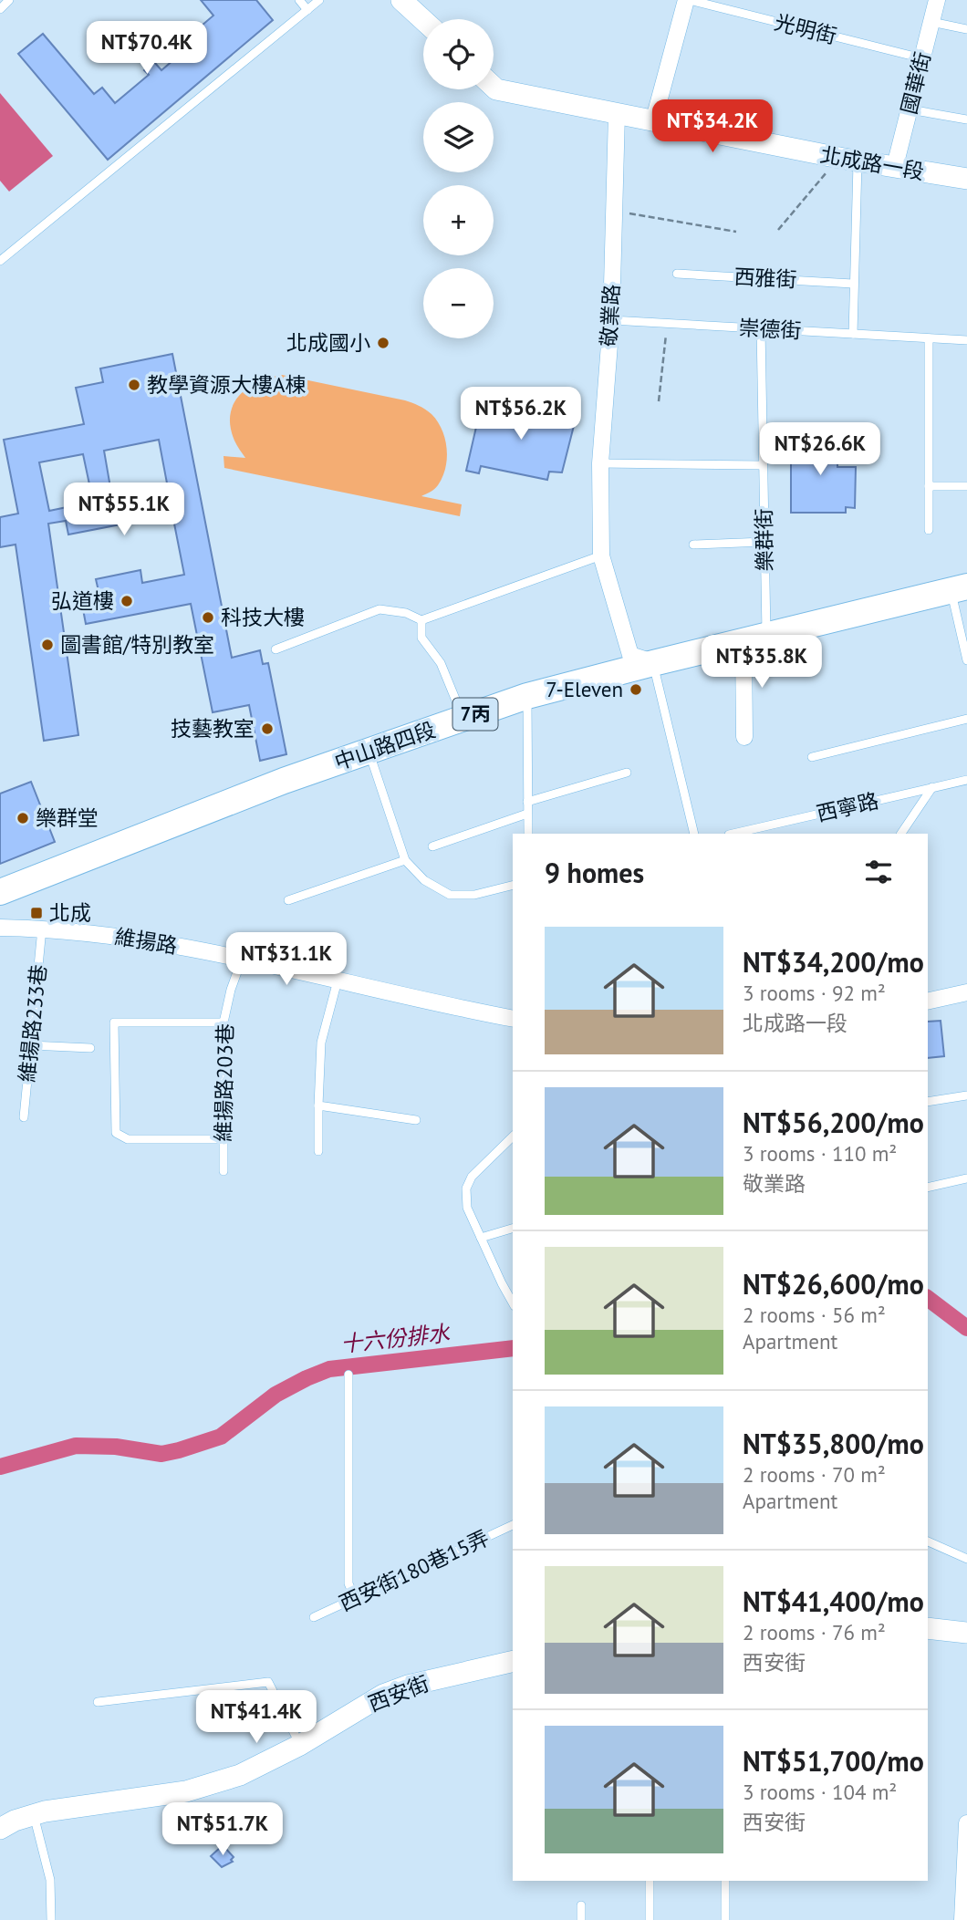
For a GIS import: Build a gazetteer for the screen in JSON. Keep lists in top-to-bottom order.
{
  "streets": {
    "main road": ["7丙", "中山路四段"],
    "street": [
      "國華街",
      "北成路一段",
      "敬業路",
      "維揚路",
      "西安街"
    ],
    "lane": [
      "光明街",
      "西雅街",
      "崇德街",
      "樂群街",
      "西寧路",
      "維揚路233巷",
      "維揚路203巷",
      "西安街180巷15弄"
    ]
  },
  "crossings": [
    ["光明街", "國華街"],
    ["國華街", "北成路一段"],
    ["北成路一段", "敬業路"],
    ["敬業路", "崇德街"],
    ["敬業路", "中山路四段"],
    ["崇德街", "樂群街"],
    ["樂群街", "中山路四段"],
    ["維揚路", "維揚路233巷"],
    ["維揚路", "維揚路203巷"]
  ],
  "water": ["十六份排水"],
  "places": {
    "other": [
      "北成國小",
      "教學資源大樓A棟",
      "弘道樓",
      "科技大樓",
      "圖書館/特別教室",
      "7-Eleven",
      "技藝教室",
      "樂群堂"
    ],
    "transit": ["北成"]
  },
  "page": {
    "map_buttons": ["+", "−"],
    "price": [
      "NT$70.4K",
      "NT$34.2K",
      "NT$56.2K",
      "NT$26.6K",
      "NT$55.1K",
      "NT$35.8K",
      "NT$31.1K",
      "NT$41.4K",
      "NT$51.7K"
    ],
    "heading": "9 homes",
    "list": [
      {
        "name": "NT$34,200/mo",
        "note": "3 rooms · 92 m² · 北成路一段"
      },
      {
        "name": "NT$56,200/mo",
        "note": "3 rooms · 110 m² · 敬業路"
      },
      {
        "name": "NT$26,600/mo",
        "note": "2 rooms · 56 m² · Apartment"
      },
      {
        "name": "NT$35,800/mo",
        "note": "2 rooms · 70 m² · Apartment"
      },
      {
        "name": "NT$41,400/mo",
        "note": "2 rooms · 76 m² · 西安街"
      },
      {
        "name": "NT$51,700/mo",
        "note": "3 rooms · 104 m² · 西安街"
      }
    ]
  }
}
